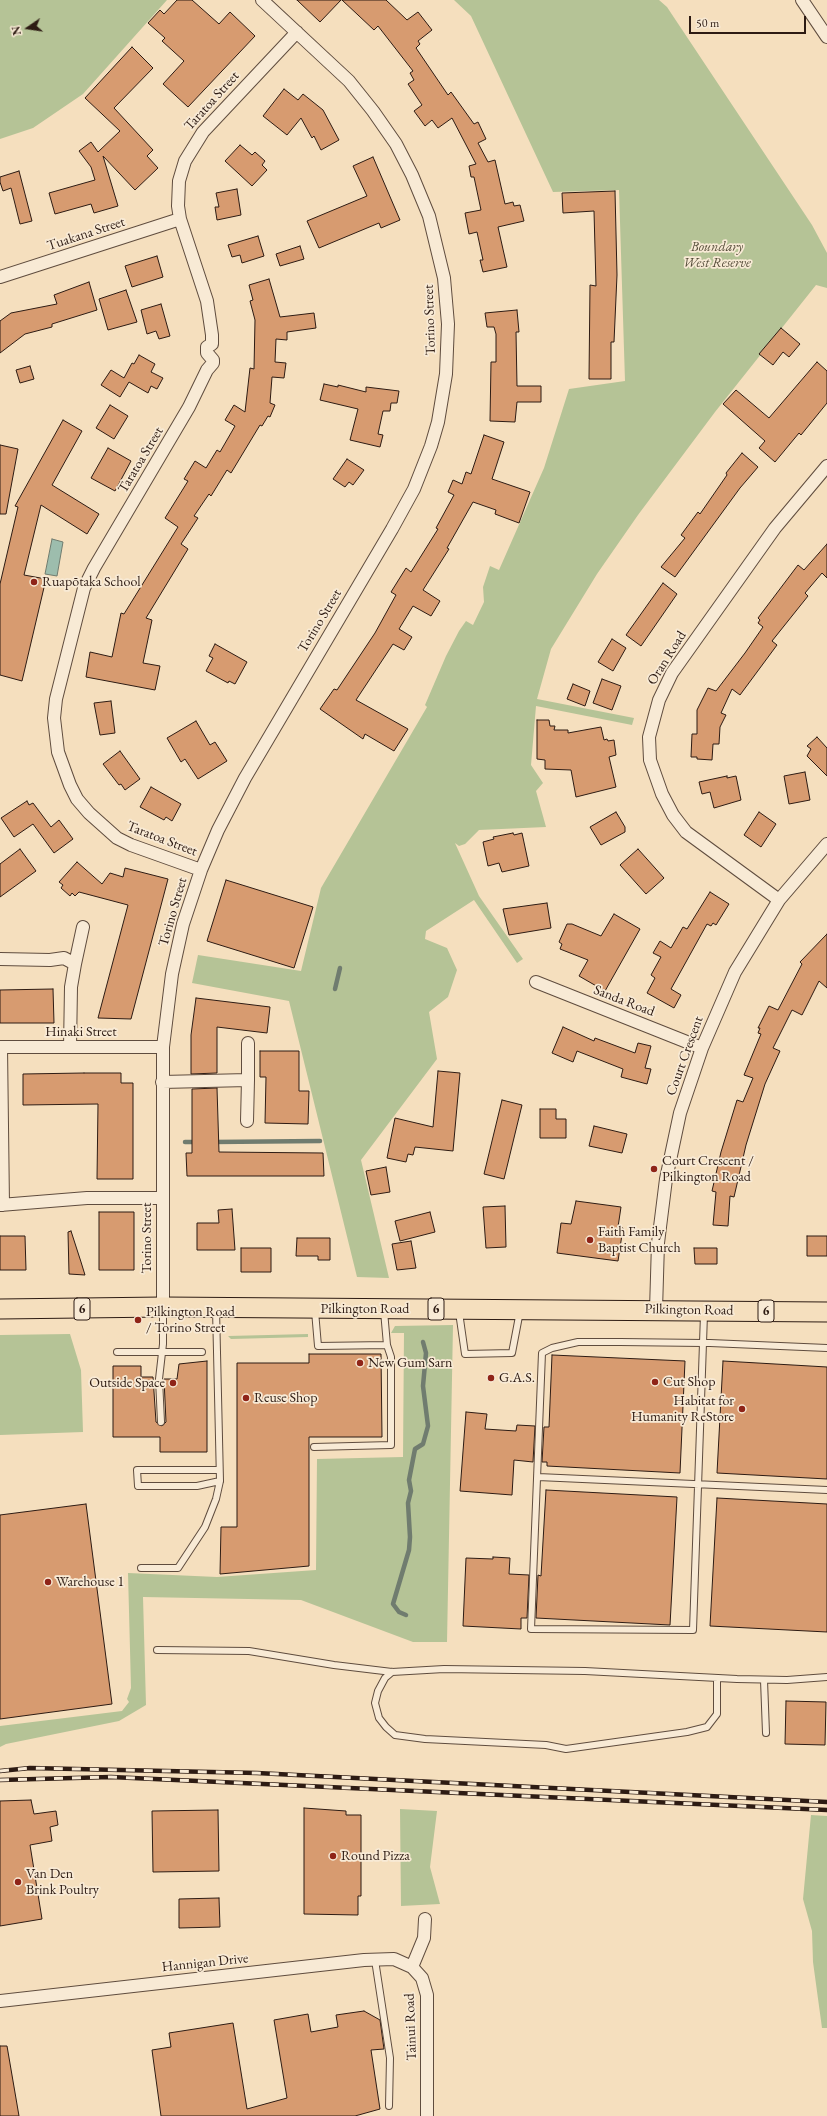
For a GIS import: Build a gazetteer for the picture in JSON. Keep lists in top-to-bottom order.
{
  "streets": {
    "main road": ["6", "Pilkington Road"],
    "street": [
      "Taratoa Street",
      "Tuakana Street",
      "Torino Street",
      "Oran Road",
      "Sanda Road",
      "Hinaki Street",
      "Court Crescent",
      "Hannigan Drive",
      "Tainui Road"
    ]
  },
  "crossings": [
    ["Taratoa Street", "Tuakana Street"],
    ["Taratoa Street", "Torino Street"],
    ["Torino Street", "Hinaki Street"],
    ["Torino Street", "Pilkington Road"],
    ["Oran Road", "Court Crescent"],
    ["Sanda Road", "Court Crescent"],
    ["Court Crescent", "Pilkington Road"],
    ["Hannigan Drive", "Tainui Road"]
  ],
  "parks": ["Boundary West Reserve"],
  "places": [
    "Ruapōtaka School",
    "Court Crescent / Pilkington Road",
    "Faith Family Baptist Church",
    "Pilkington Road / Torino Street",
    "New Gum Sarn",
    "G.A.S.",
    "Cut Shop",
    "Outside Space",
    "Reuse Shop",
    "Habitat for Humanity ReStore",
    "Warehouse 1",
    "Round Pizza",
    "Van Den Brink Poultry"
  ],
  "scale_bar": "50 m",
  "north": "left"
}
